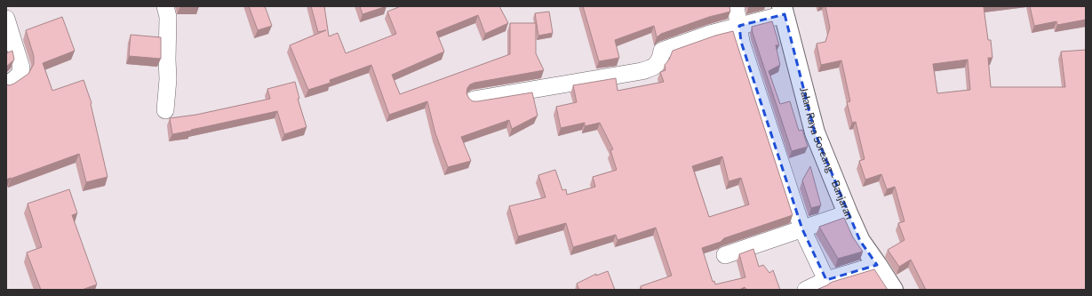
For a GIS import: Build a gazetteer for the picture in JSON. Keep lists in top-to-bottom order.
{
  "streets": {
    "main road": ["Jalan Raya Soreang - Banjaran"]
  }
}
